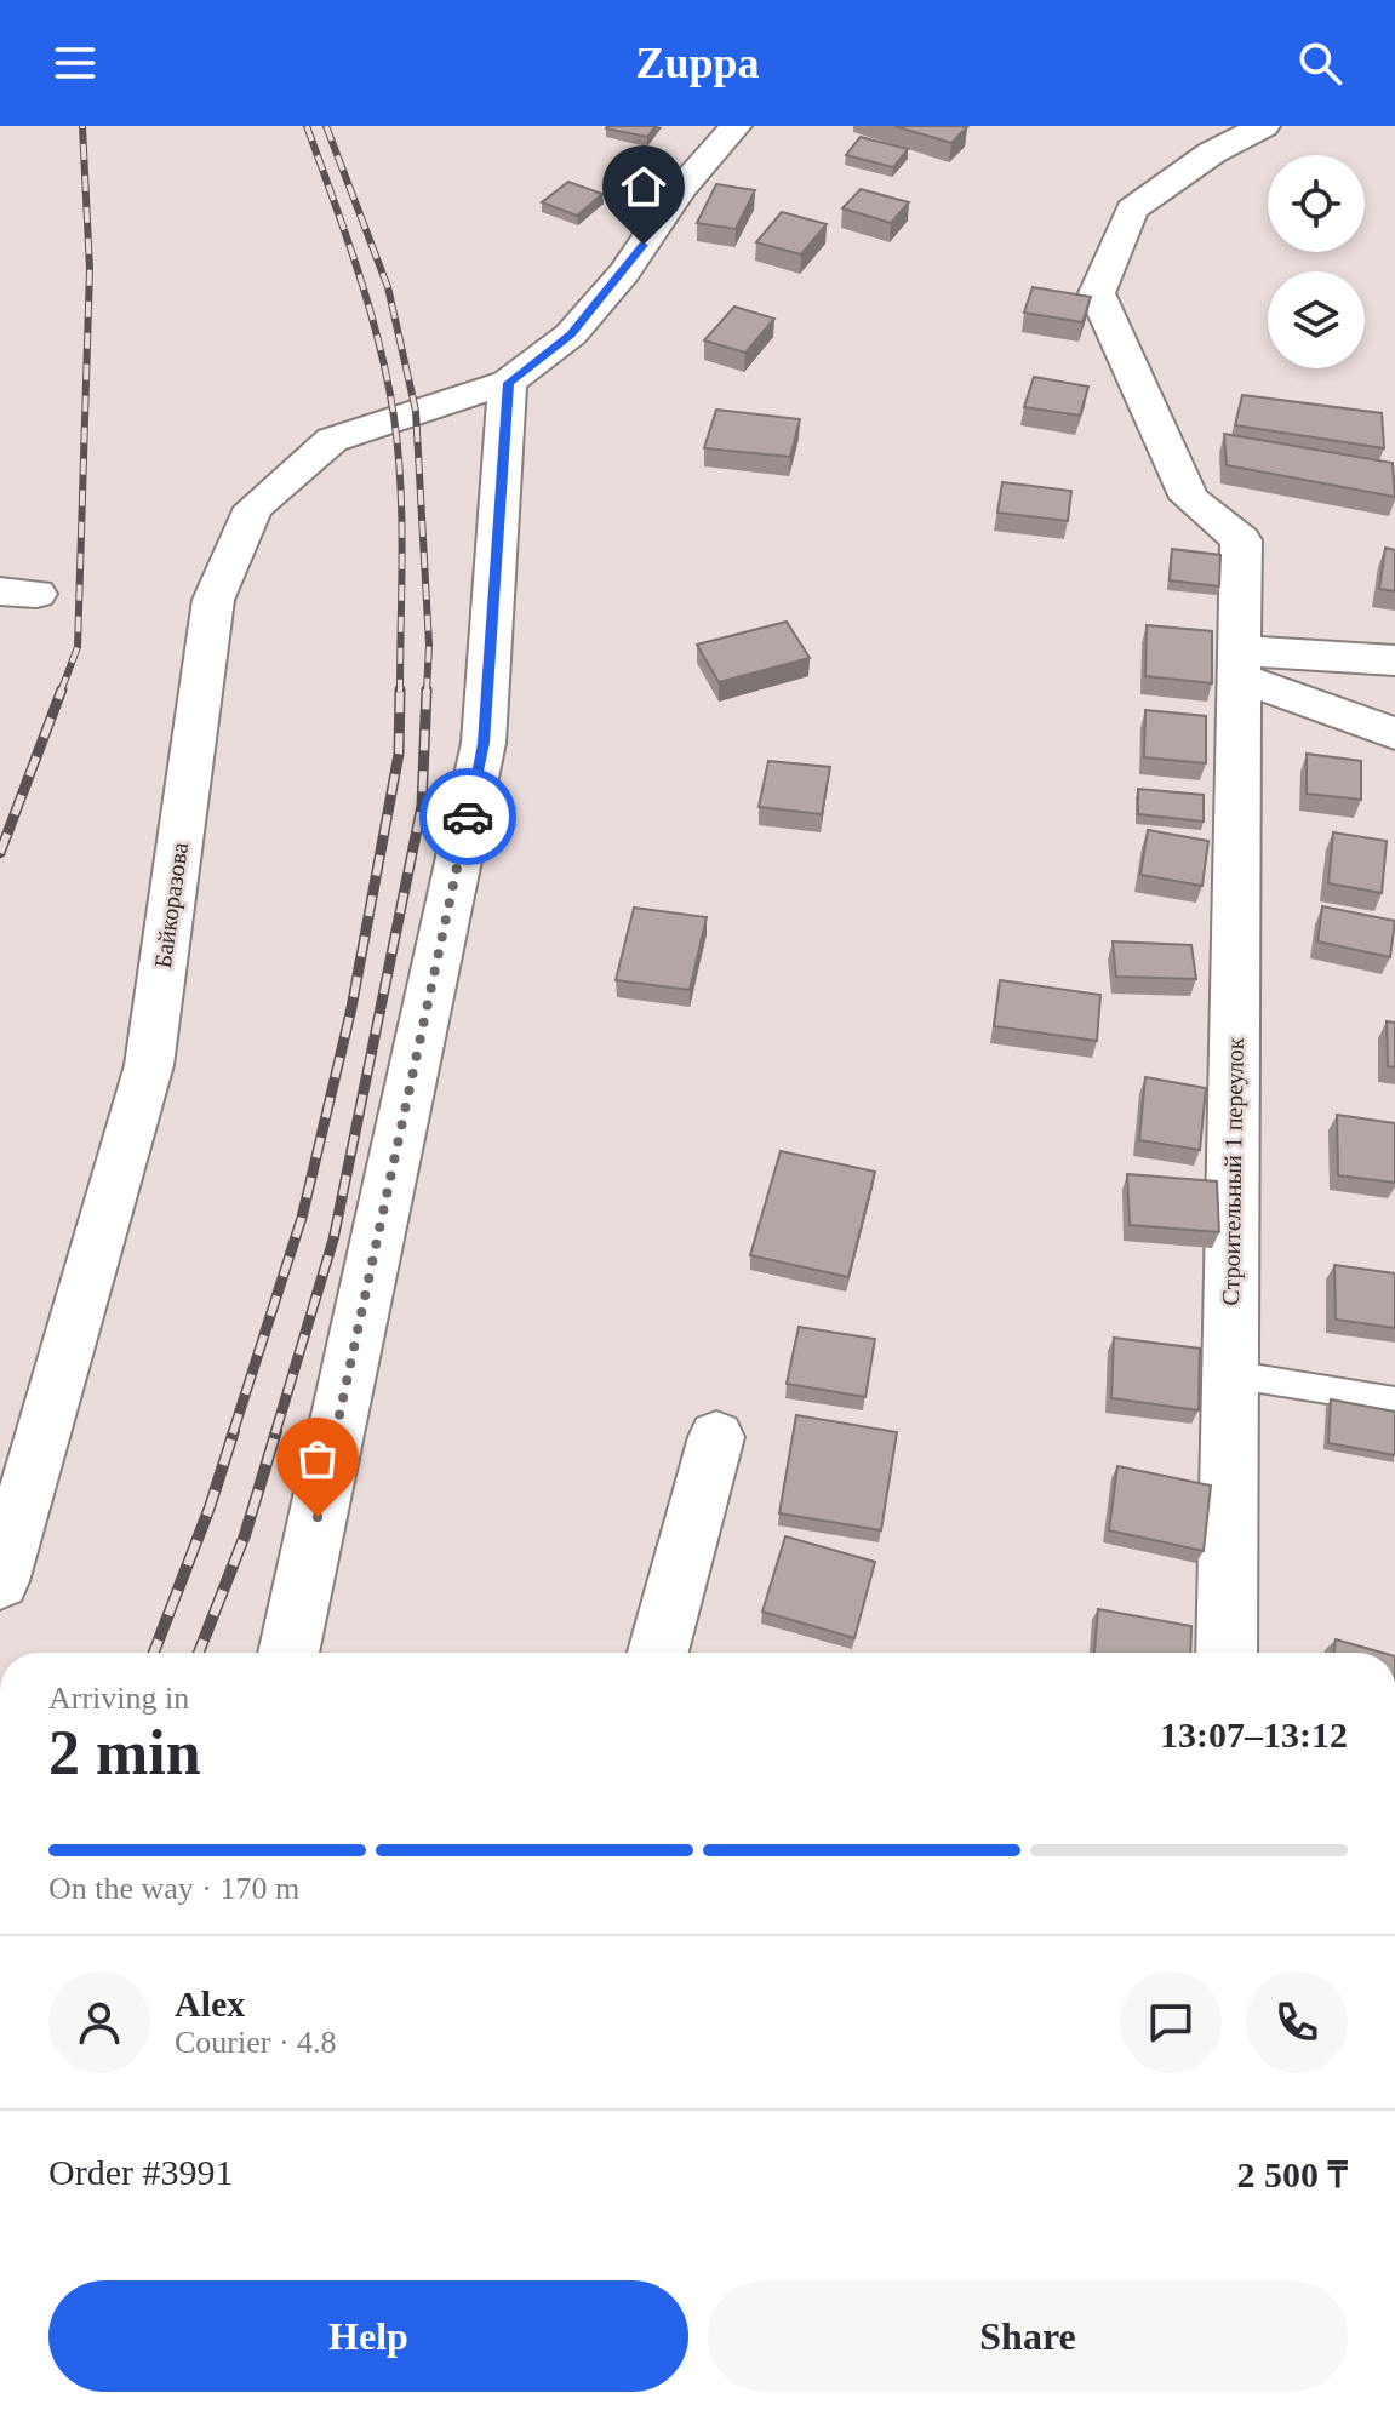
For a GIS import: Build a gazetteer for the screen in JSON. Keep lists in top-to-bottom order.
{
  "streets": {
    "street": ["Байкоразова", "Строительный 1 переулок"]
  },
  "page": {
    "header": "Zuppa",
    "heading": ["2 min", "Arriving in", "13:07–13:12"],
    "panel": [
      "Alex",
      "Courier · 4.8",
      "Order #3991",
      "2 500 ₸"
    ],
    "bar": "On the way · 170 m",
    "buttons": ["Help", "Share"]
  }
}
